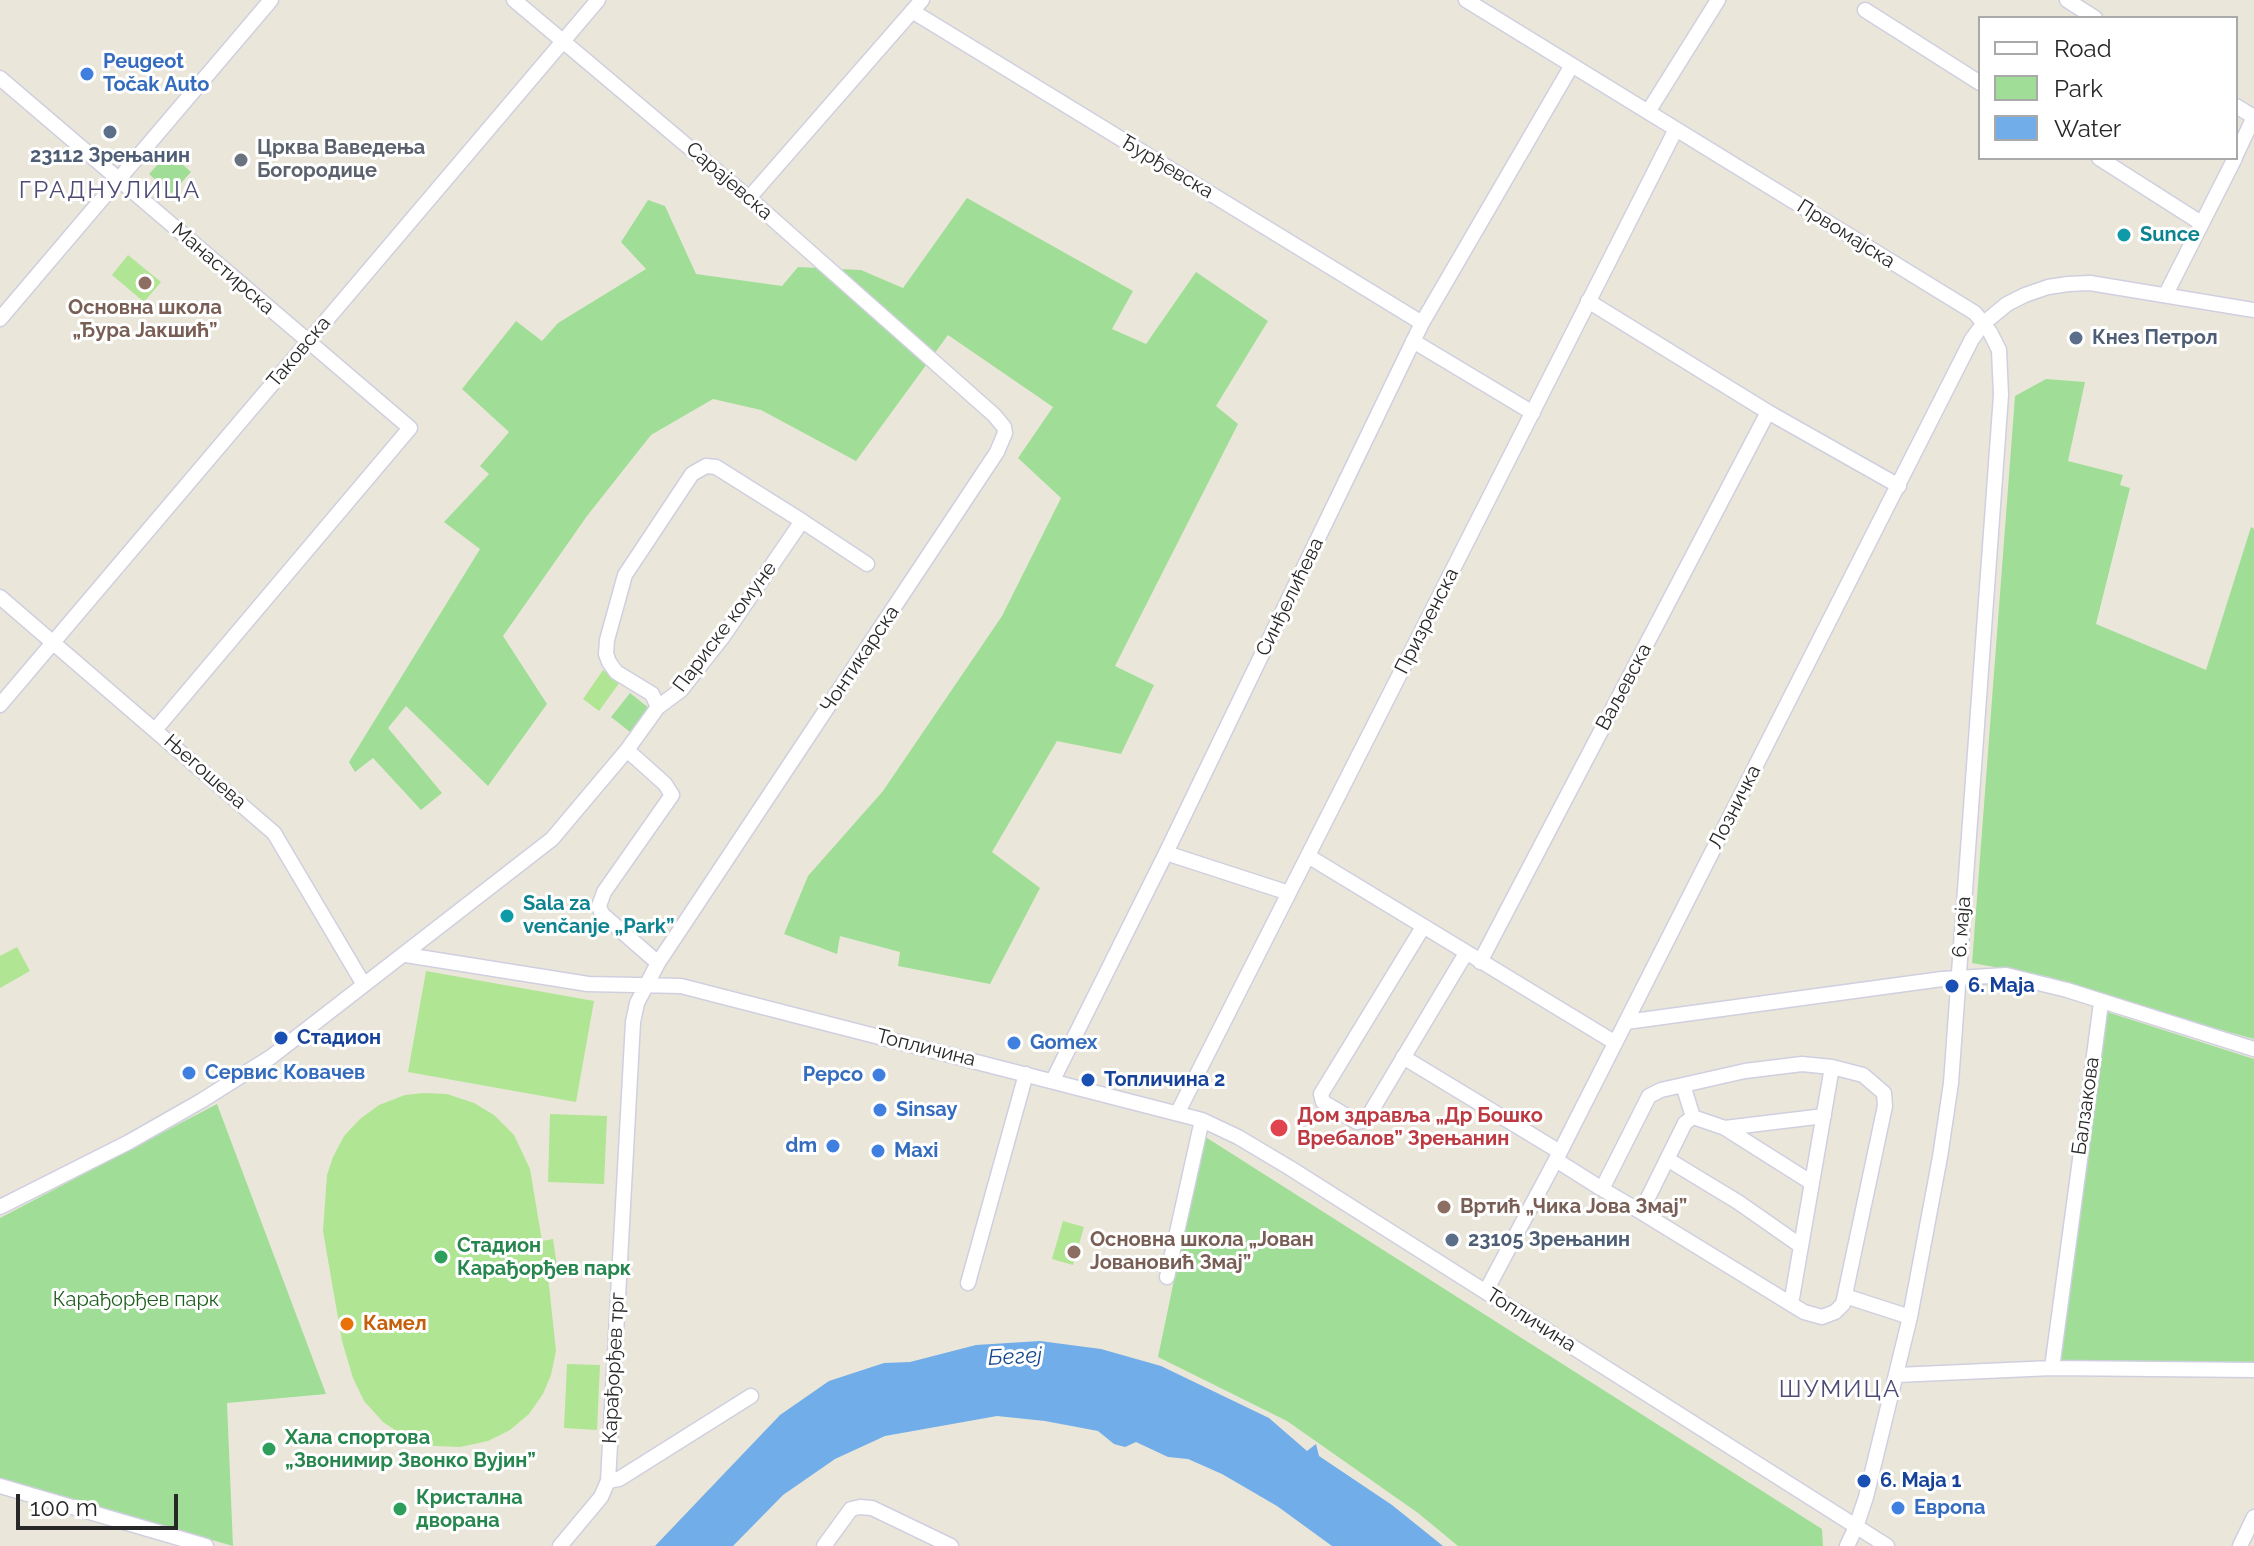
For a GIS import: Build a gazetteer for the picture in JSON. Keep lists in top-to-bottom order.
{
  "streets": {
    "street": [
      "Ђурђевска",
      "Сарајевска",
      "Првомајска",
      "Манастирска",
      "Таковска",
      "Синђелићева",
      "Призренска",
      "Париске комуне",
      "Чонтикарска",
      "Ваљевска",
      "Његошева",
      "Лозничка",
      "6. маја",
      "Топличина",
      "Балзакова",
      "Карађорђев трг"
    ]
  },
  "crossings": [
    ["Ђурђевска", "Синђелићева"],
    ["Сарајевска", "Таковска"],
    ["Сарајевска", "Чонтикарска"],
    ["Првомајска", "Синђелићева"],
    ["Првомајска", "Призренска"],
    ["Првомајска", "Лозничка"],
    ["Првомајска", "6. маја"],
    ["Манастирска", "Таковска"],
    ["Манастирска", "Његошева"],
    ["Таковска", "Његошева"],
    ["Синђелићева", "Топличина"],
    ["Призренска", "Топличина"],
    ["Чонтикарска", "Карађорђев трг"],
    ["Лозничка", "6. маја"],
    ["Лозничка", "Топличина"],
    ["6. маја", "Топличина"],
    ["Топличина", "Карађорђев трг"]
  ],
  "districts": ["ГРАДНУЛИЦА", "ШУМИЦА"],
  "water": ["Бегеј"],
  "parks": ["Карађорђев парк"],
  "places": [
    "Peugeot Točak Auto",
    "23112 Зрењанин",
    "Црква Ваведења Богородице",
    "Sunce",
    "Основна школа „Ђура Јакшић”",
    "Кнез Петрол",
    "Sala za venčanje „Park”",
    "6. Маја",
    "Стадион",
    "Gomex",
    "Сервис Ковачев",
    "Pepco",
    "Топличина 2",
    "Sinsay",
    "Дом здравља „Др Бошко Вребалов” Зрењанин",
    "dm",
    "Maxi",
    "Вртић „Чика Јова Змај”",
    "23105 Зрењанин",
    "Основна школа „Јован Јовановић Змај”",
    "Стадион Карађорђев парк",
    "Камел",
    "Хала спортова „Звонимир Звонко Вујин”",
    "6. Маја 1",
    "Европа",
    "Кристална дворана"
  ],
  "legend": ["Road", "Park", "Water"],
  "scale_bar": "100 m"
}
